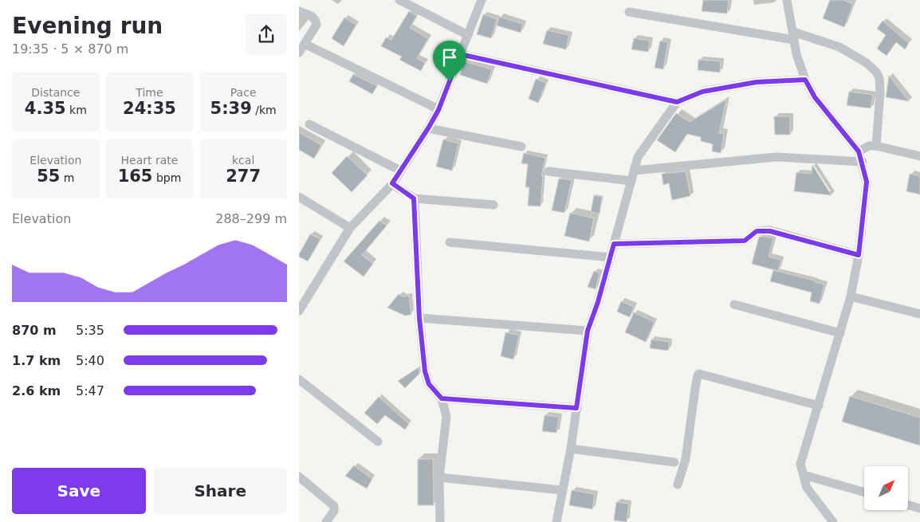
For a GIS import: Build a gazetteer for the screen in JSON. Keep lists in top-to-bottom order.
{
  "north": "top right",
  "page": {
    "heading": ["Evening run", "19:35 · 5 × 870 m"],
    "stats": [
      ["Distance", "4.35 km"],
      ["Time", "24:35"],
      ["Pace", "5:39 /km"],
      ["Elevation", "55 m"],
      ["Heart rate", "165 bpm"],
      ["kcal", "277"]
    ],
    "chart": ["Elevation", "288–299 m"],
    "list": [
      {
        "name": "870 m",
        "note": "5:35"
      },
      {
        "name": "1.7 km",
        "note": "5:40"
      },
      {
        "name": "2.6 km",
        "note": "5:47"
      }
    ],
    "buttons": ["Save", "Share"]
  }
}
